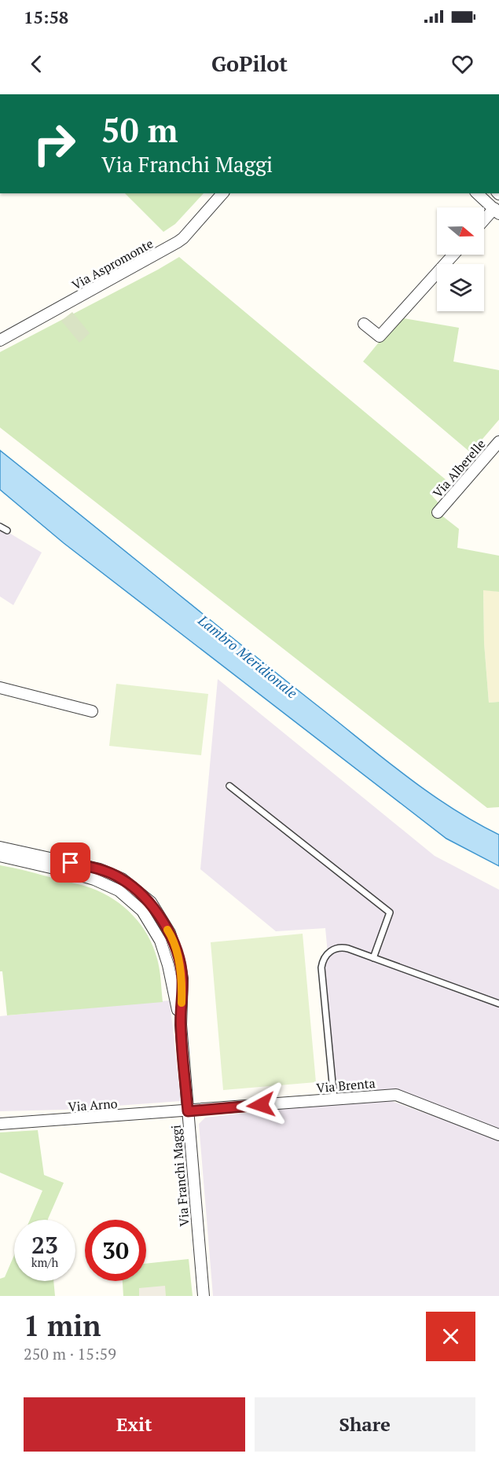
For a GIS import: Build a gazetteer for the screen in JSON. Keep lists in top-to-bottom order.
{
  "streets": {
    "street": [
      "Via Aspromonte",
      "Via Alberelle",
      "Via Brenta",
      "Via Arno",
      "Via Franchi Maggi"
    ]
  },
  "crossings": [
    ["Via Brenta", "Via Arno"],
    ["Via Brenta", "Via Franchi Maggi"],
    ["Via Arno", "Via Franchi Maggi"]
  ],
  "water": ["Lambro Meridionale"],
  "north": "right",
  "page": {
    "status": "15:58",
    "header": "GoPilot",
    "turn": ["50 m", "Via Franchi Maggi"],
    "speed": "23 km/h",
    "limit": "30",
    "heading": ["1 min", "250 m · 15:59"],
    "buttons": ["Exit", "Share"]
  }
}
